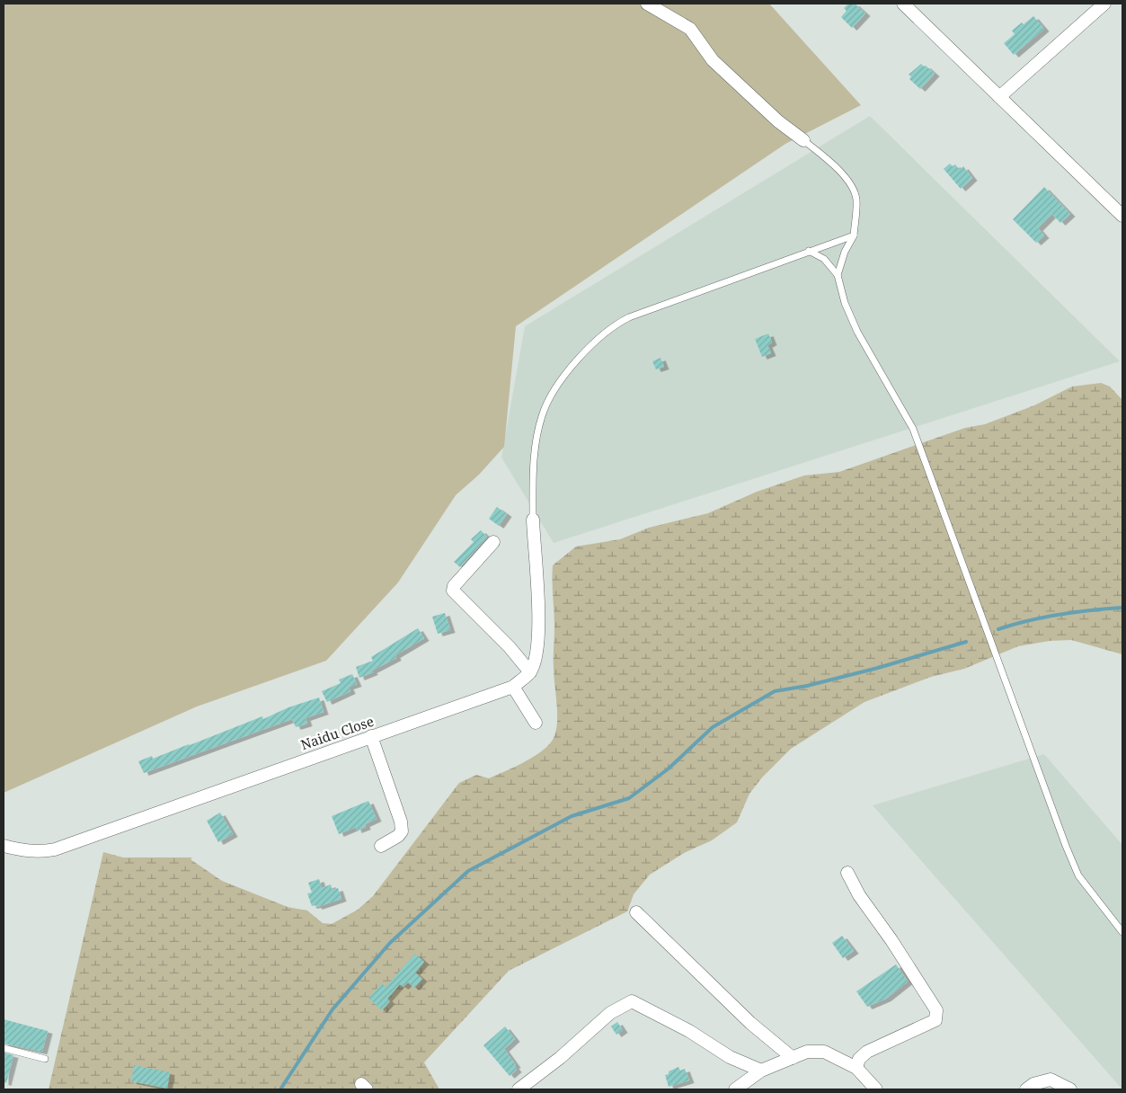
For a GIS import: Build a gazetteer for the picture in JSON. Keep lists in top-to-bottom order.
{
  "streets": {
    "street": ["Naidu Close"]
  }
}
